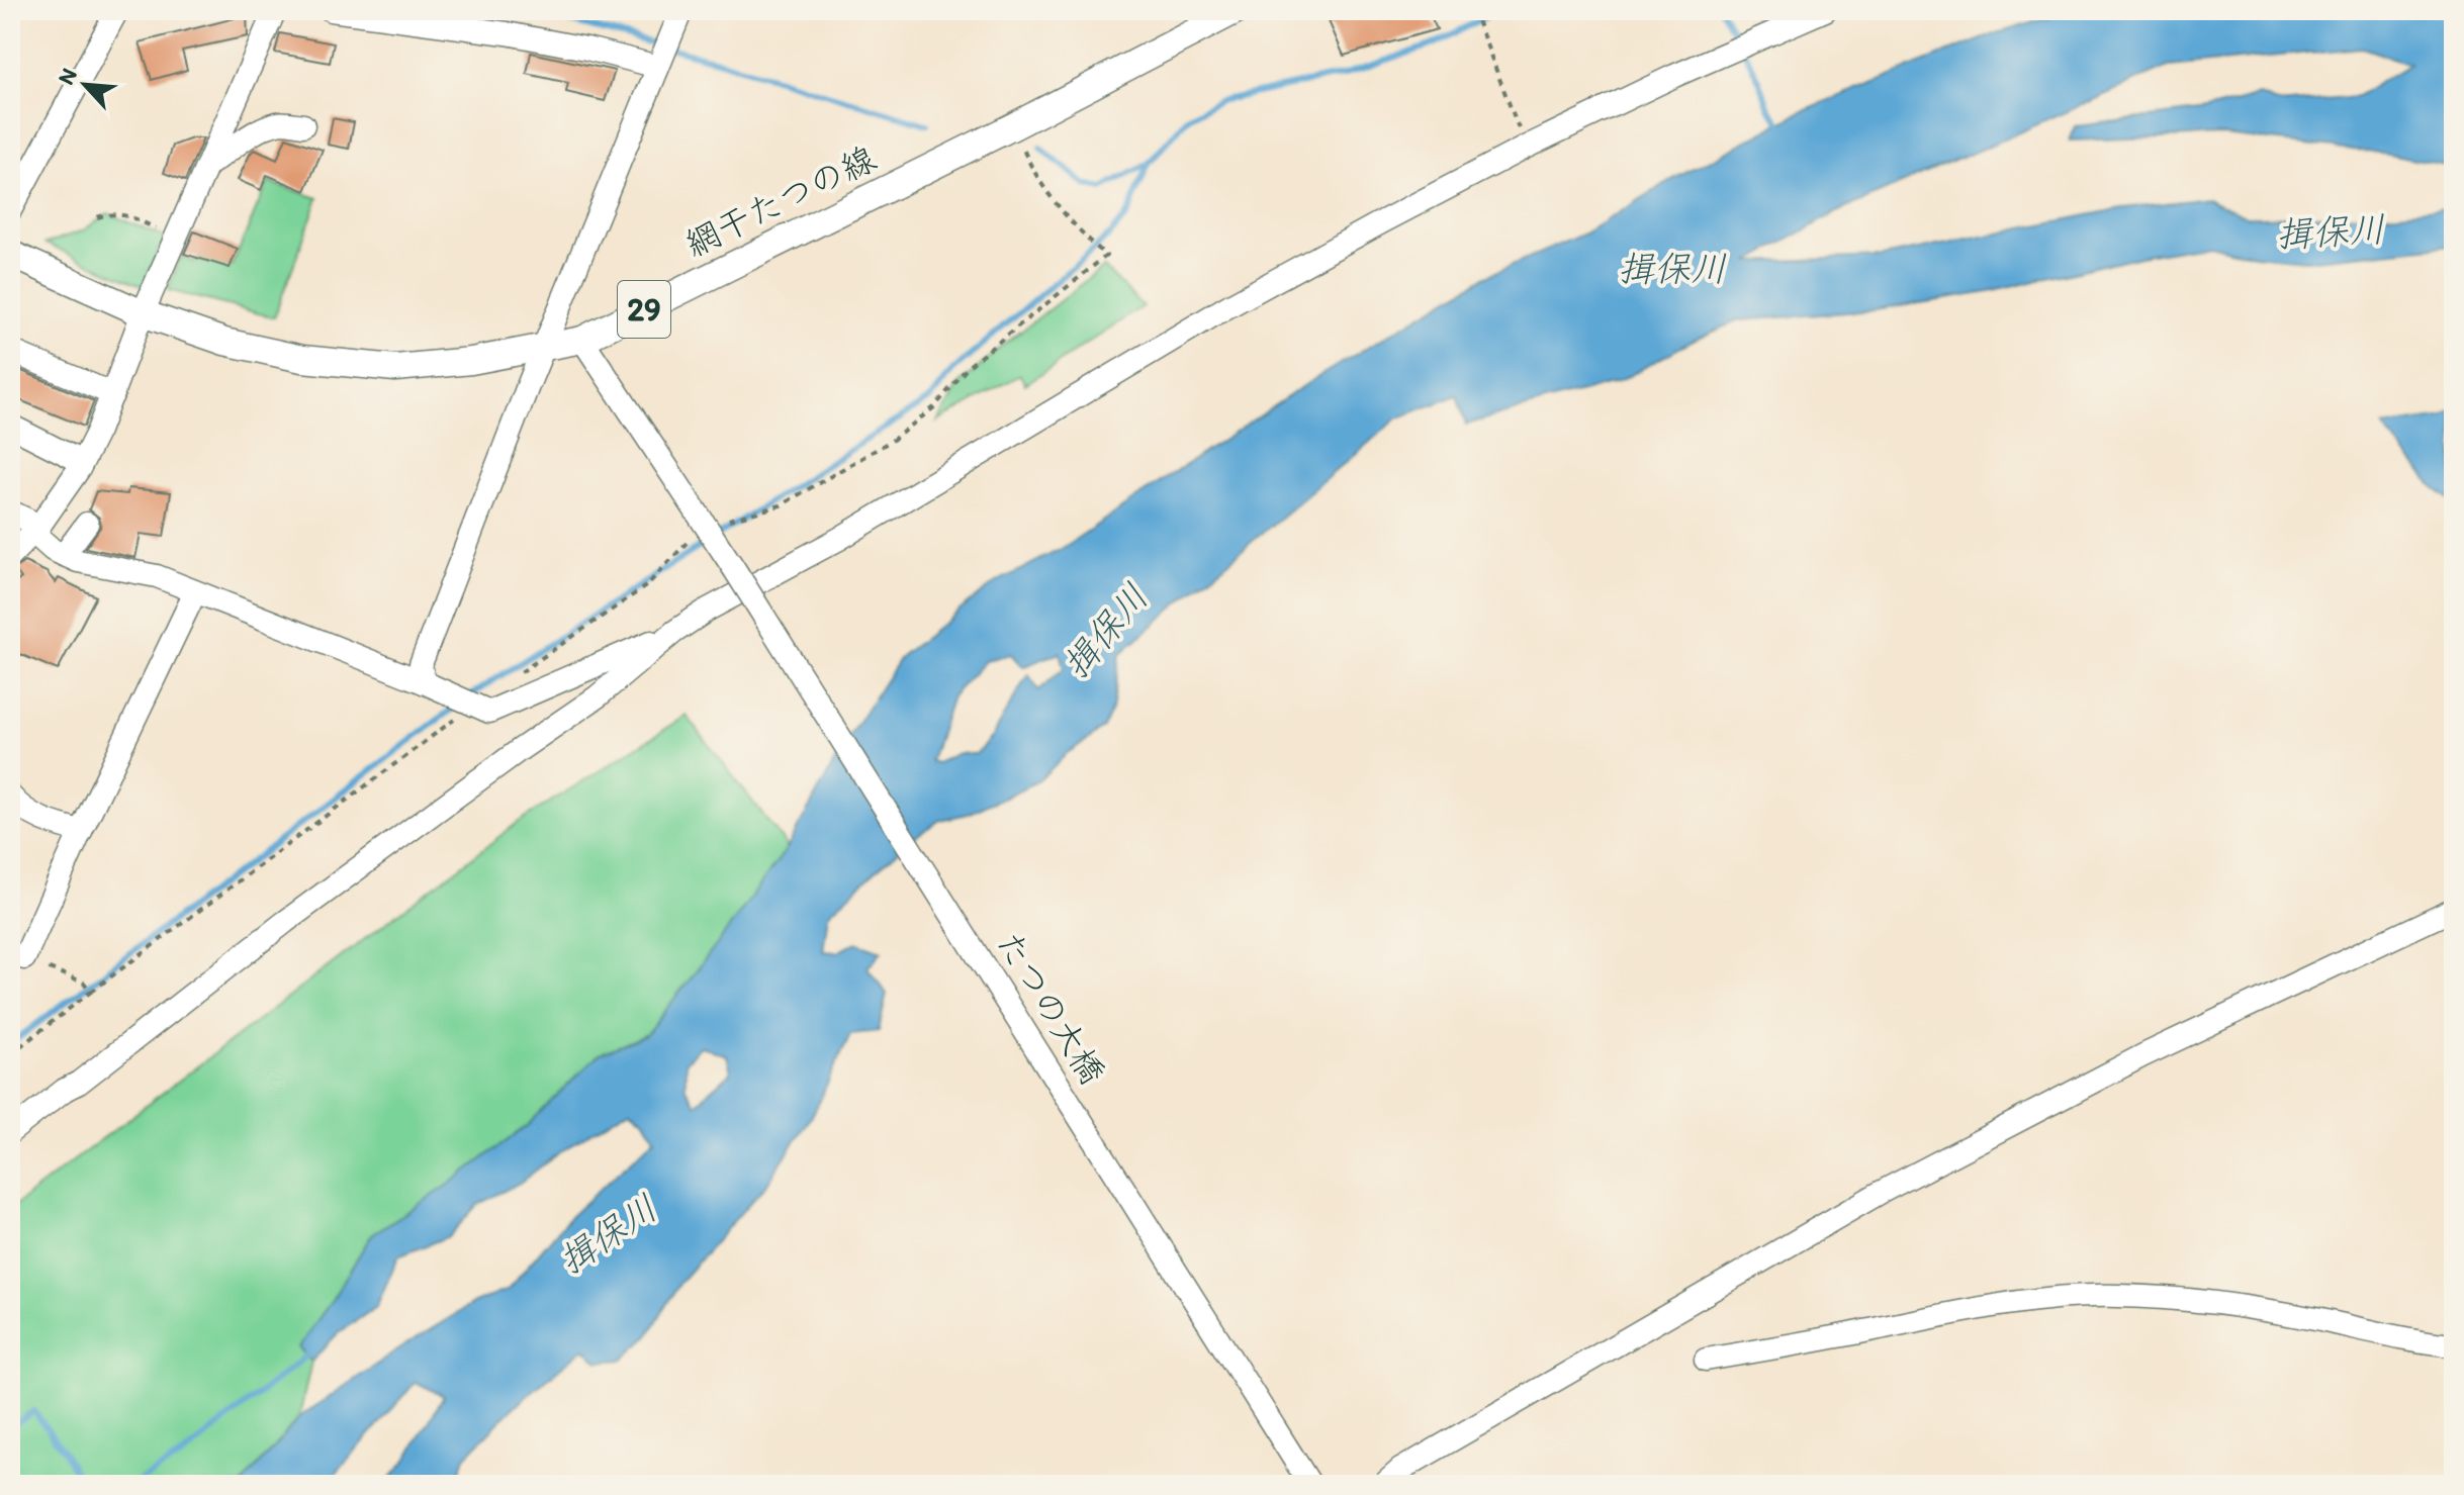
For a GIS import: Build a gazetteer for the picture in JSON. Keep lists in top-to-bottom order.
{
  "streets": {
    "main road": ["網干たつの線", "29"],
    "street": ["たつの大橋"]
  },
  "crossings": [
    ["網干たつの線", "たつの大橋"]
  ],
  "water": ["揖保川"],
  "north": "top left"
}
